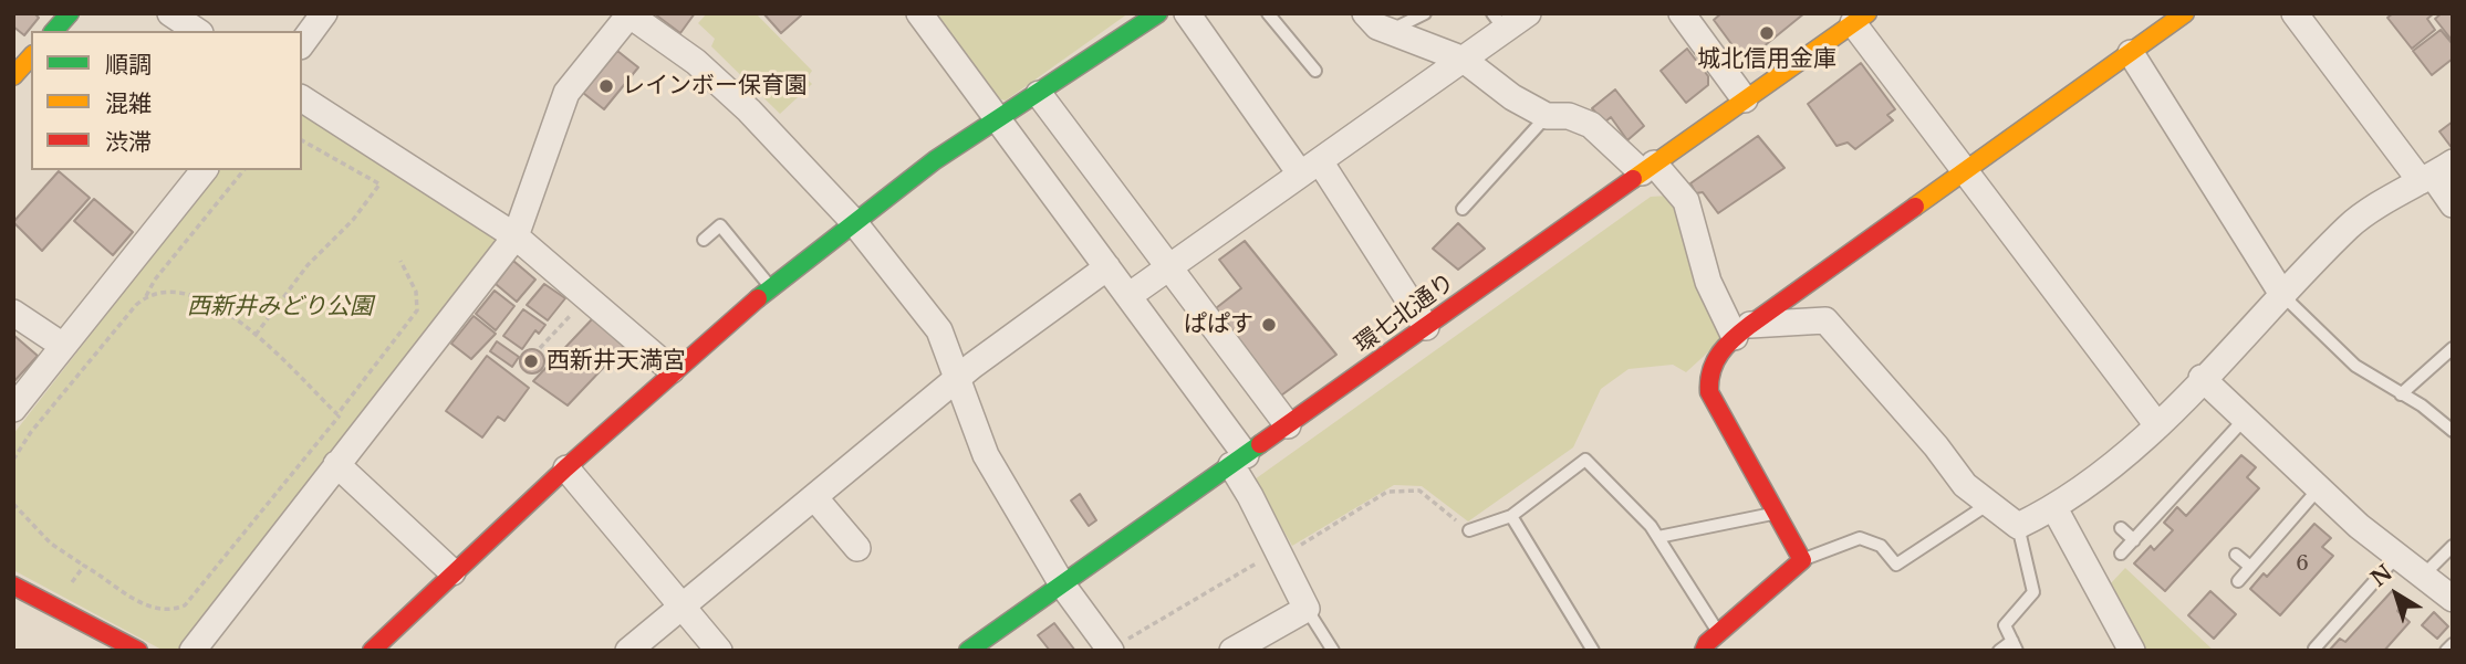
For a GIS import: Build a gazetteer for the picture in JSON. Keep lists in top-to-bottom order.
{
  "streets": {
    "street": ["環七北通り"]
  },
  "parks": ["西新井みどり公園"],
  "places": [
    "城北信用金庫",
    "レインボー保育園",
    "ぱぱす",
    "西新井天満宮"
  ],
  "house_numbers": ["6"],
  "legend": ["順調", "混雑", "渋滞"],
  "north": "top left"
}
